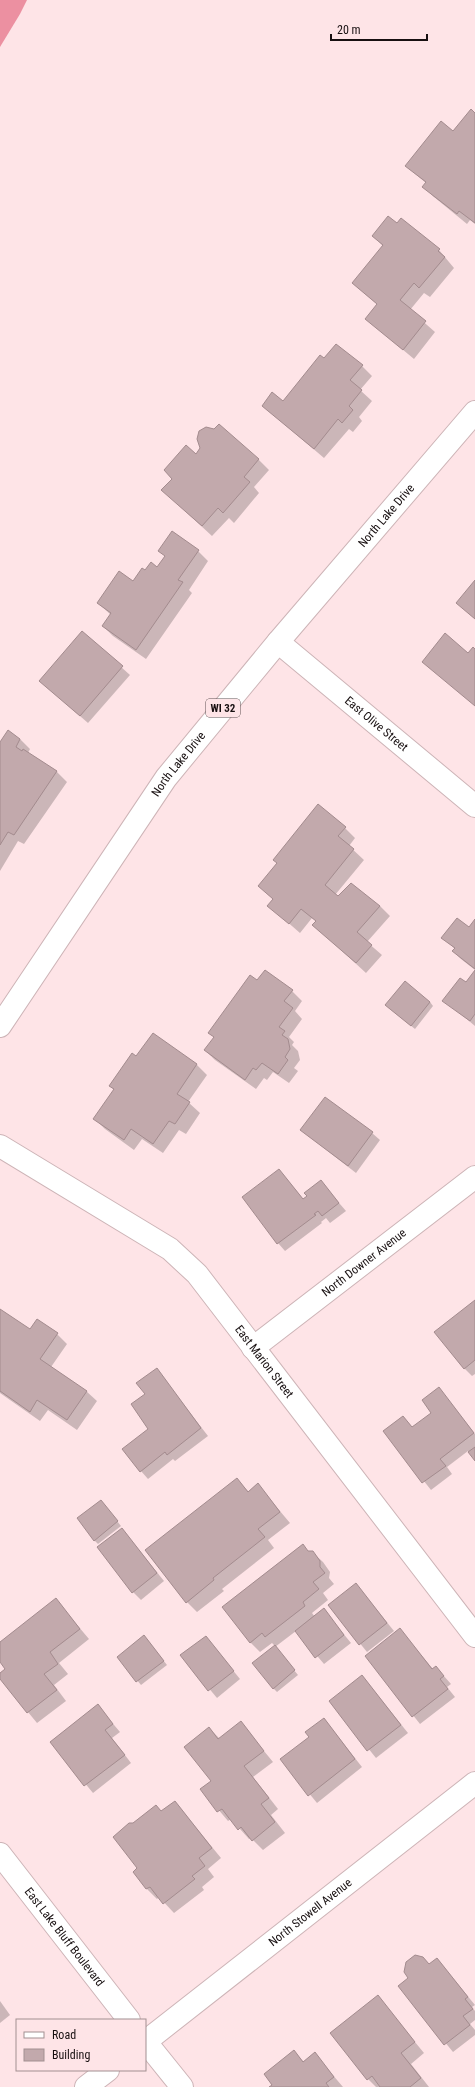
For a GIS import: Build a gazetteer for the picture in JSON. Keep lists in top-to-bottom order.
{
  "streets": {
    "street": [
      "North Lake Drive",
      "WI 32",
      "East Olive Street",
      "North Downer Avenue",
      "East Marion Street",
      "North Stowell Avenue",
      "East Lake Bluff Boulevard"
    ]
  },
  "crossings": [
    ["North Lake Drive", "East Olive Street"],
    ["North Downer Avenue", "East Marion Street"]
  ],
  "legend": ["Road", "Building"],
  "scale_bar": "20 m"
}
